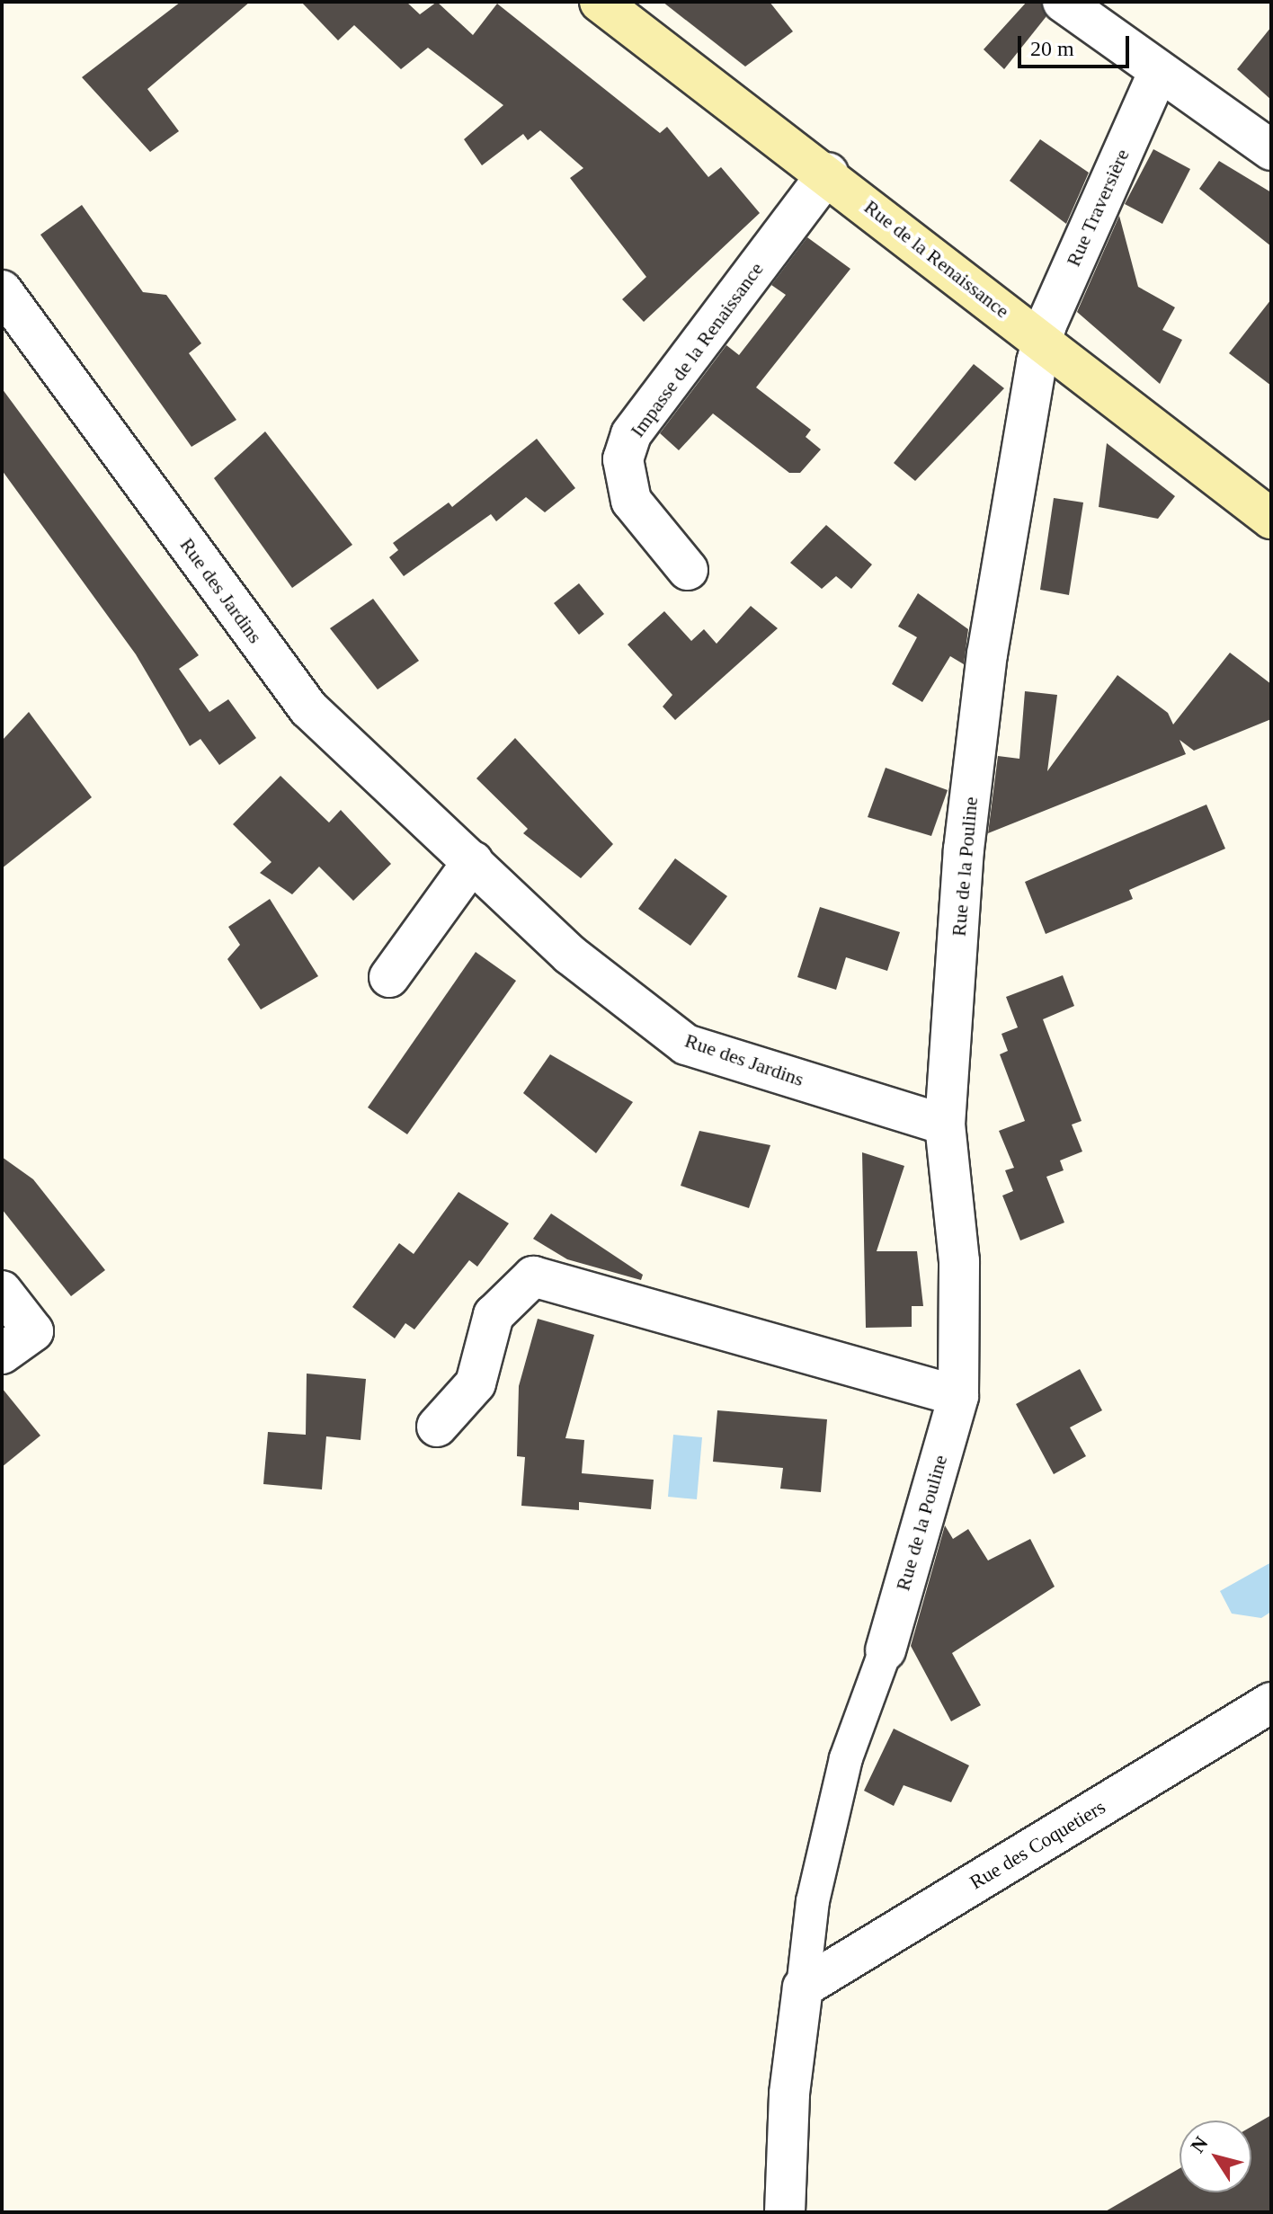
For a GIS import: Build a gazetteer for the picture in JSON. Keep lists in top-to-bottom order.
{
  "streets": {
    "main road": ["Rue de la Renaissance"],
    "street": [
      "Rue Traversière",
      "Impasse de la Renaissance",
      "Rue des Jardins",
      "Rue de la Pouline",
      "Rue des Coquetiers"
    ]
  },
  "crossings": [
    ["Rue Traversière", "Rue de la Renaissance"],
    ["Rue Traversière", "Rue de la Pouline"],
    ["Rue de la Renaissance", "Impasse de la Renaissance"],
    ["Rue de la Renaissance", "Rue de la Pouline"],
    ["Rue des Jardins", "Rue de la Pouline"]
  ],
  "scale_bar": "20 m",
  "north": "top left"
}
